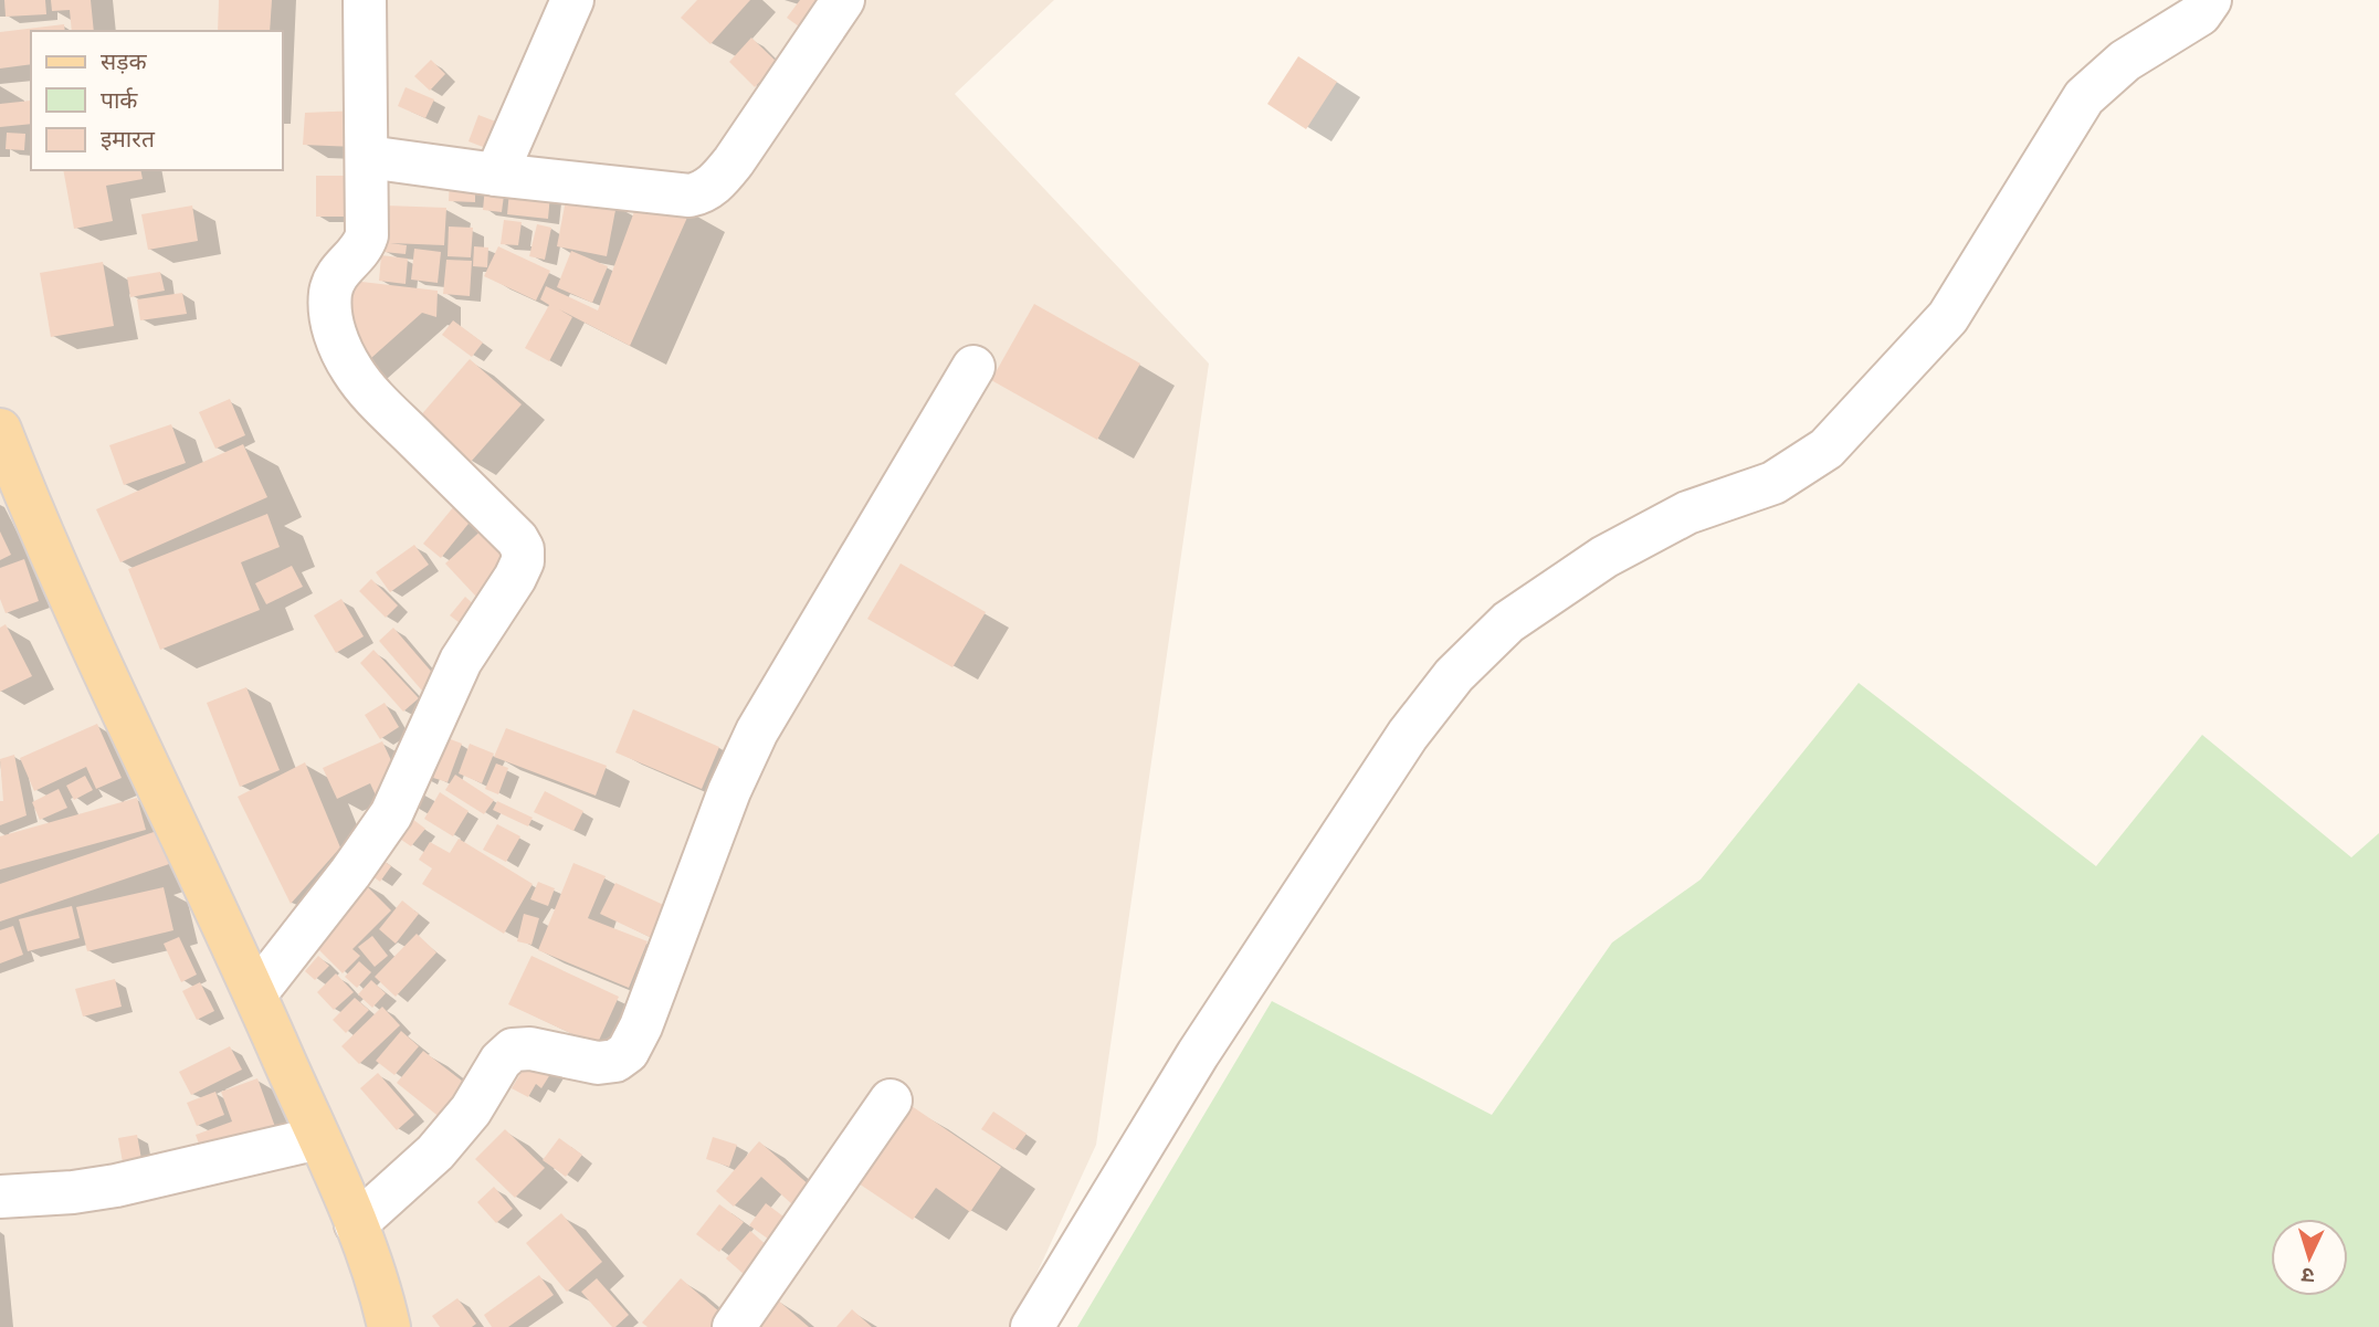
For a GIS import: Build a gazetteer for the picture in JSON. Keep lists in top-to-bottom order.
{
  "legend": ["सड़क", "पार्क", "इमारत"],
  "north": "bottom"
}
